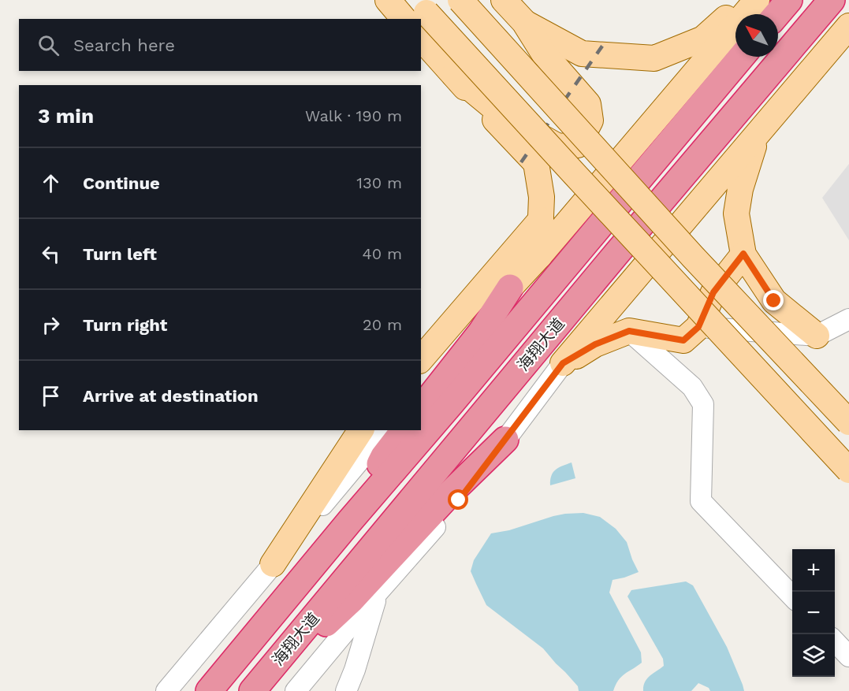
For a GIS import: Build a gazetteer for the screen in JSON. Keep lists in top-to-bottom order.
{
  "streets": {
    "highway": ["海翔大道"]
  },
  "north": "top left",
  "page": {
    "search": "Search here",
    "heading": ["3 min", "Walk · 190 m"],
    "list": [
      ["Continue", "130 m"],
      ["Turn left", "40 m"],
      ["Turn right", "20 m"],
      "Arrive at destination"
    ],
    "map_buttons": ["+", "−"]
  }
}
